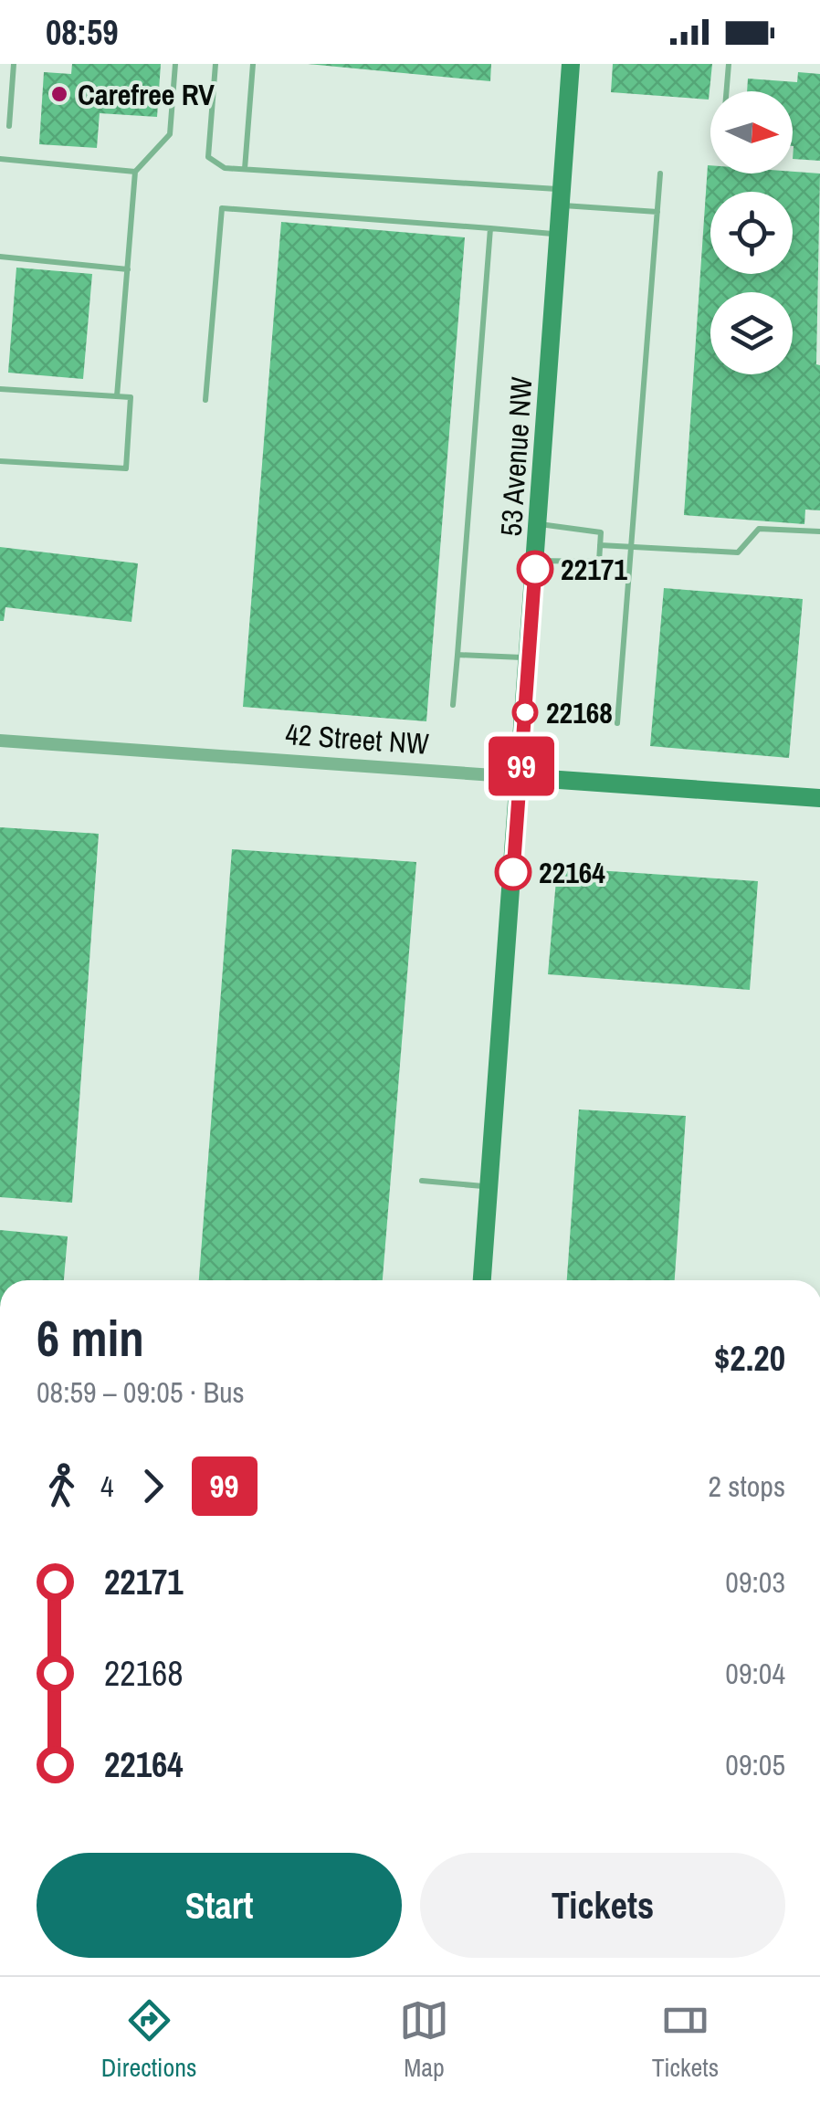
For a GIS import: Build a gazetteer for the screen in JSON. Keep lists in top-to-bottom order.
{
  "streets": {
    "street": ["53 Avenue NW", "42 Street NW"]
  },
  "crossings": [
    ["53 Avenue NW", "42 Street NW"]
  ],
  "places": [
    "Carefree RV",
    "22171",
    "22168",
    "22164"
  ],
  "lines": ["bus line 99"],
  "north": "right",
  "page": {
    "status": "08:59",
    "on_map": "99",
    "heading": ["6 min", "08:59 – 09:05 · Bus", "$2.20"],
    "legs": ["4", "99", "2 stops"],
    "list": [
      {
        "name": "22171",
        "value": "09:03"
      },
      {
        "name": "22168",
        "value": "09:04"
      },
      {
        "name": "22164",
        "value": "09:05"
      }
    ],
    "buttons": ["Start", "Tickets"],
    "tabs": ["Directions", "Map", "Tickets"]
  }
}
